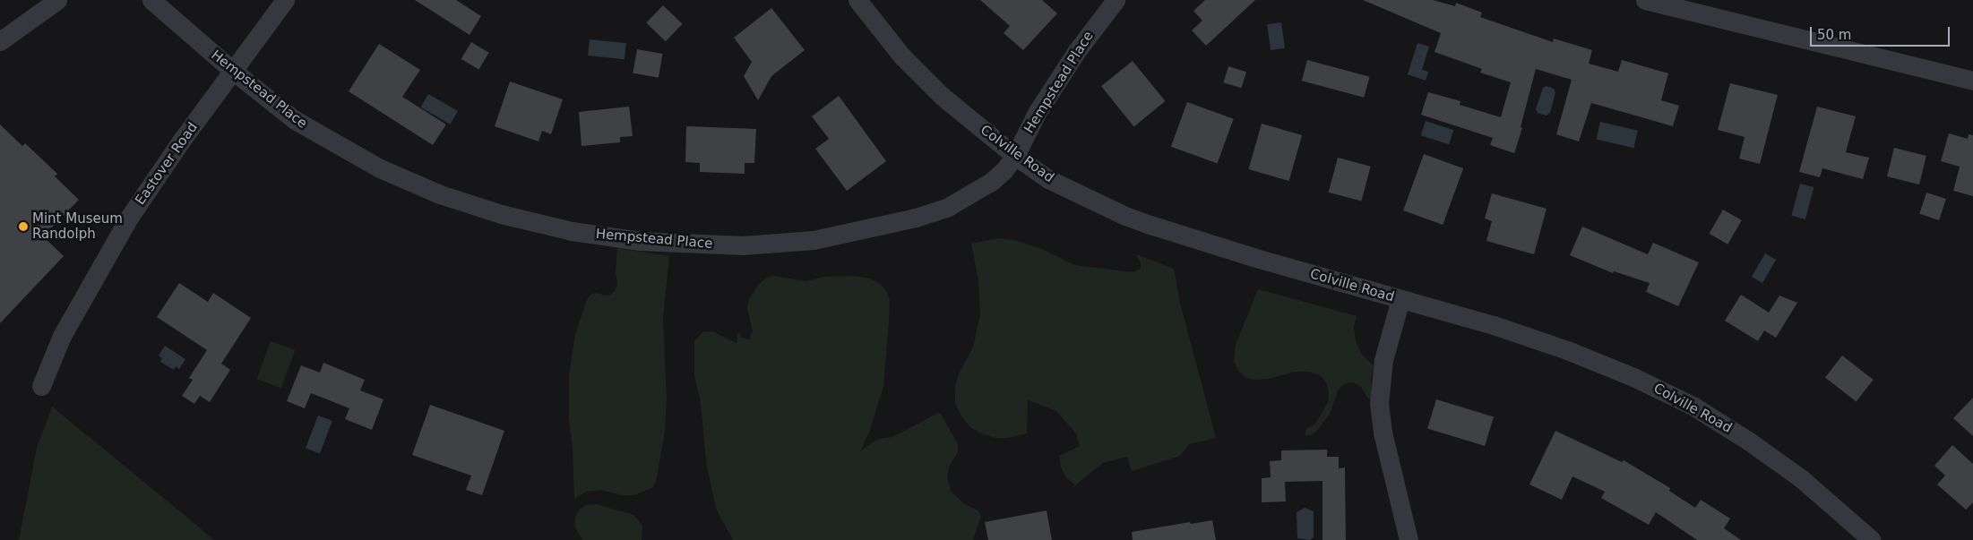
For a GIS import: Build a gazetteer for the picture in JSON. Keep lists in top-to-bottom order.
{
  "streets": {
    "street": ["Hempstead Place", "Colville Road", "Eastover Road"]
  },
  "crossings": [
    ["Hempstead Place", "Colville Road"],
    ["Hempstead Place", "Eastover Road"]
  ],
  "places": ["Mint Museum Randolph"],
  "scale_bar": "50 m"
}
